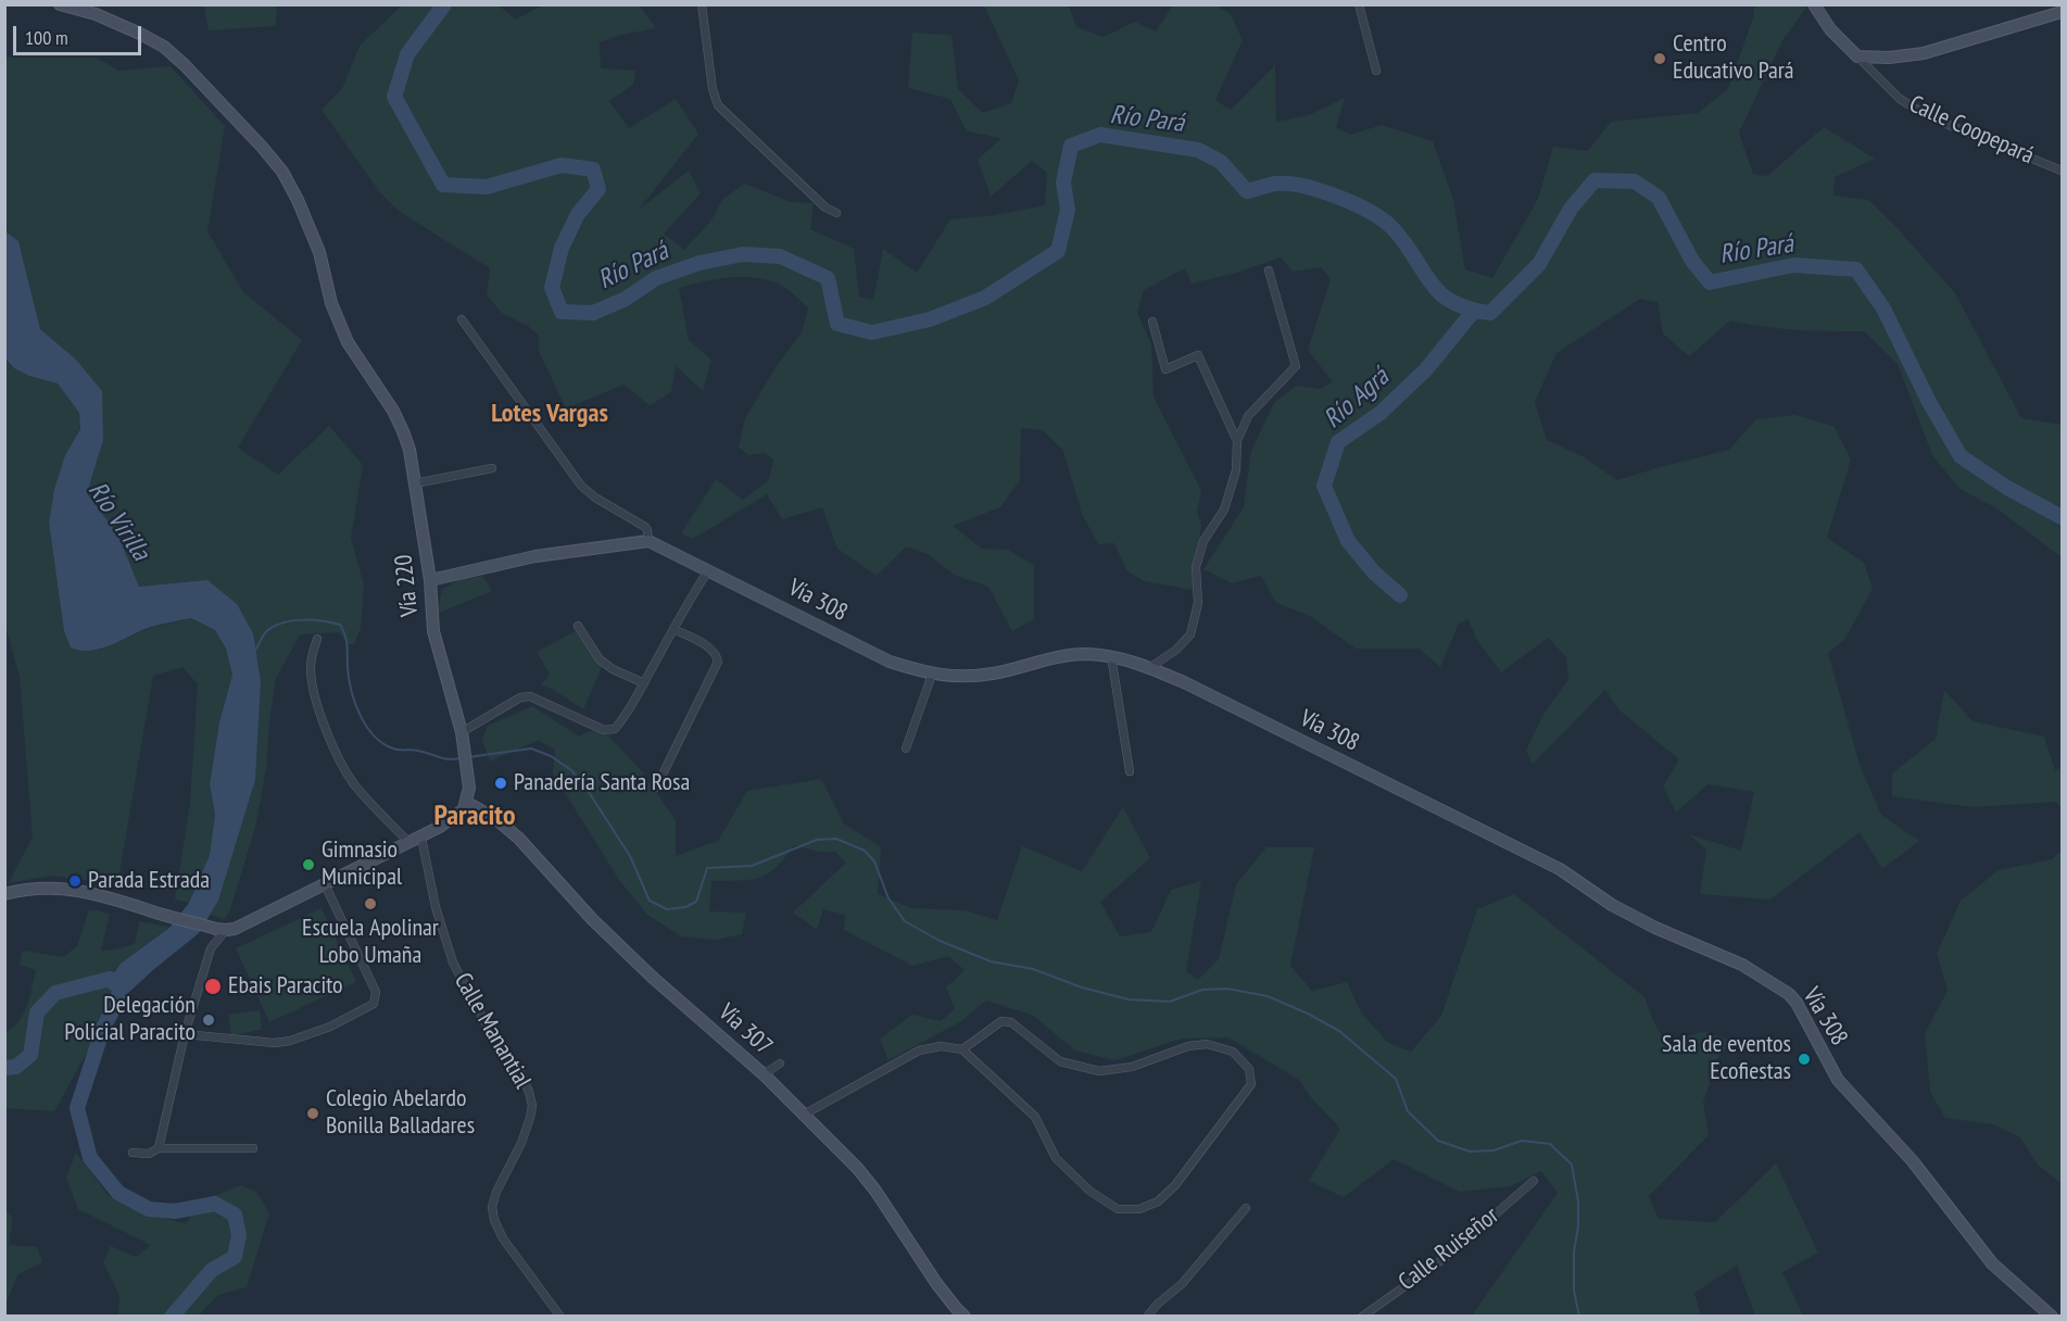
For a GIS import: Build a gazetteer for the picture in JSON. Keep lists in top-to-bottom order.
{
  "streets": {
    "street": [
      "Calle Coopepará",
      "Vía 220",
      "Vía 308",
      "Vía 307",
      "Calle Manantial",
      "Calle Ruiseñor"
    ]
  },
  "crossings": [
    ["Vía 220", "Vía 307"]
  ],
  "districts": ["Lotes Vargas", "Paracito"],
  "water": ["Río Pará", "Río Agrá", "Río Virilla"],
  "places": [
    "Centro Educativo Pará",
    "Panadería Santa Rosa",
    "Gimnasio Municipal",
    "Parada Estrada",
    "Escuela Apolinar Lobo Umaña",
    "Ebais Paracito",
    "Delegación Policial Paracito",
    "Sala de eventos Ecofiestas",
    "Colegio Abelardo Bonilla Balladares"
  ],
  "scale_bar": "100 m"
}
